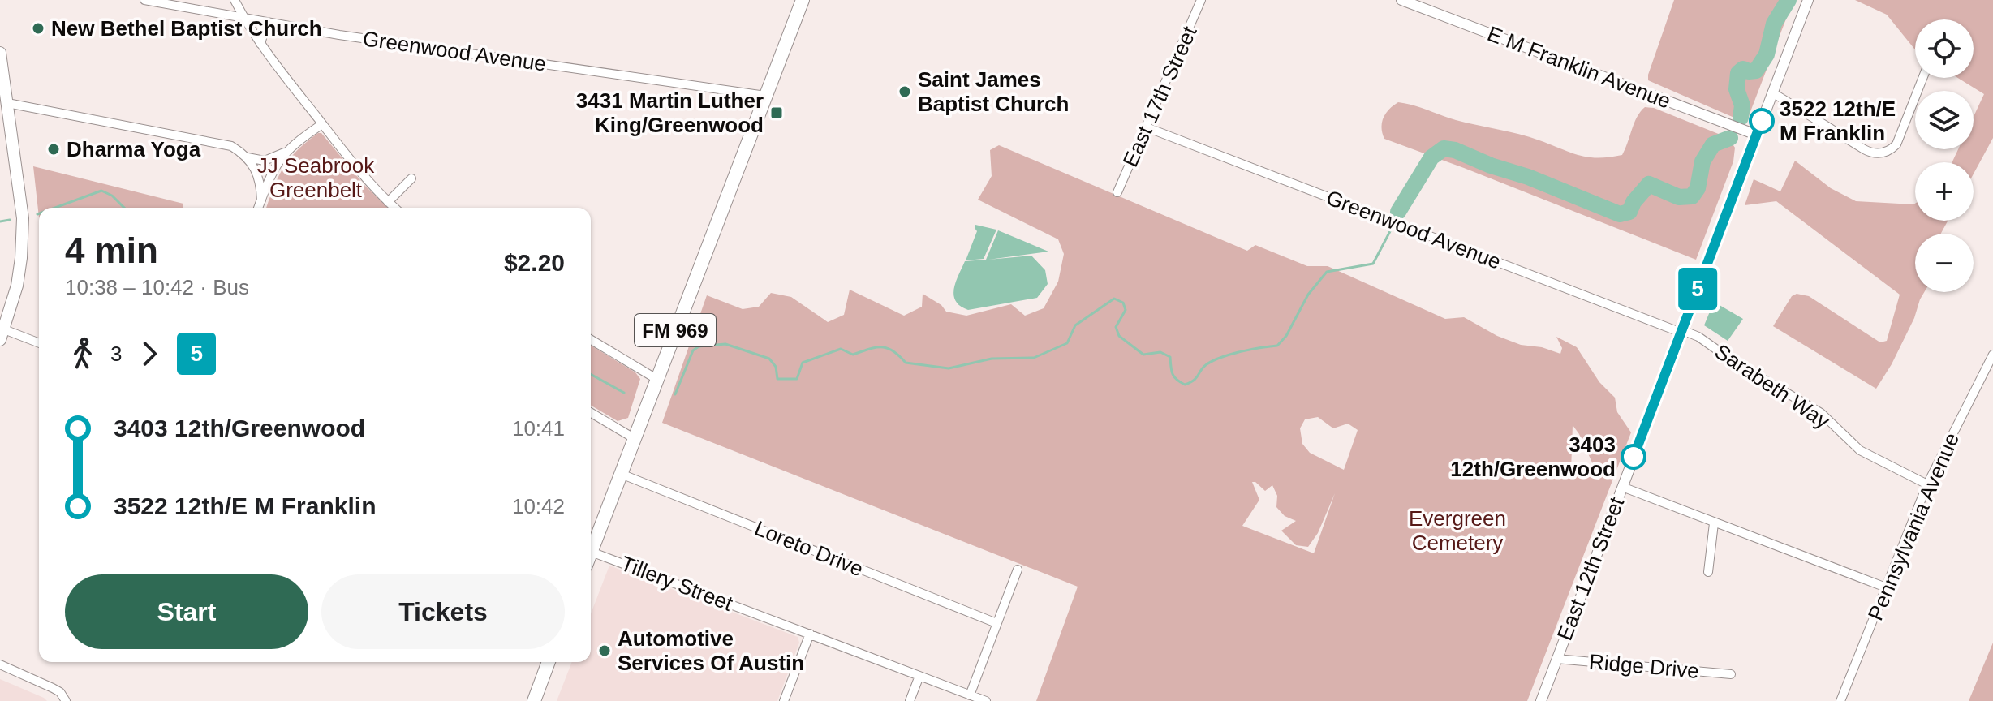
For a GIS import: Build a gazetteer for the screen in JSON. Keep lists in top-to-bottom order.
{
  "streets": {
    "main road": ["FM 969"],
    "street": [
      "Greenwood Avenue",
      "E M Franklin Avenue",
      "East 17th Street",
      "Sarabeth Way",
      "Pennsylvania Avenue",
      "Loreto Drive",
      "East 12th Street",
      "Tillery Street",
      "Ridge Drive"
    ]
  },
  "crossings": [
    ["Greenwood Avenue", "East 17th Street"],
    ["Greenwood Avenue", "FM 969"],
    ["Greenwood Avenue", "Sarabeth Way"],
    ["Greenwood Avenue", "East 12th Street"],
    ["E M Franklin Avenue", "East 12th Street"],
    ["FM 969", "Loreto Drive"],
    ["Sarabeth Way", "Pennsylvania Avenue"],
    ["Sarabeth Way", "East 12th Street"],
    ["East 12th Street", "Ridge Drive"]
  ],
  "parks": ["JJ Seabrook Greenbelt", "Evergreen Cemetery"],
  "places": {
    "other": [
      "New Bethel Baptist Church",
      "Saint James Baptist Church",
      "3522 12th/E M Franklin",
      "Dharma Yoga",
      "3403 12th/Greenwood",
      "Automotive Services Of Austin"
    ],
    "transit": ["3431 Martin Luther King/Greenwood"]
  },
  "lines": ["bus line 5"],
  "page": {
    "on_map": "5",
    "map_buttons": ["+", "−"],
    "heading": ["4 min", "10:38 – 10:42 · Bus", "$2.20"],
    "legs": ["3", "5"],
    "list": [
      {
        "name": "3403 12th/Greenwood",
        "value": "10:41"
      },
      {
        "name": "3522 12th/E M Franklin",
        "value": "10:42"
      }
    ],
    "buttons": ["Start", "Tickets"]
  }
}
